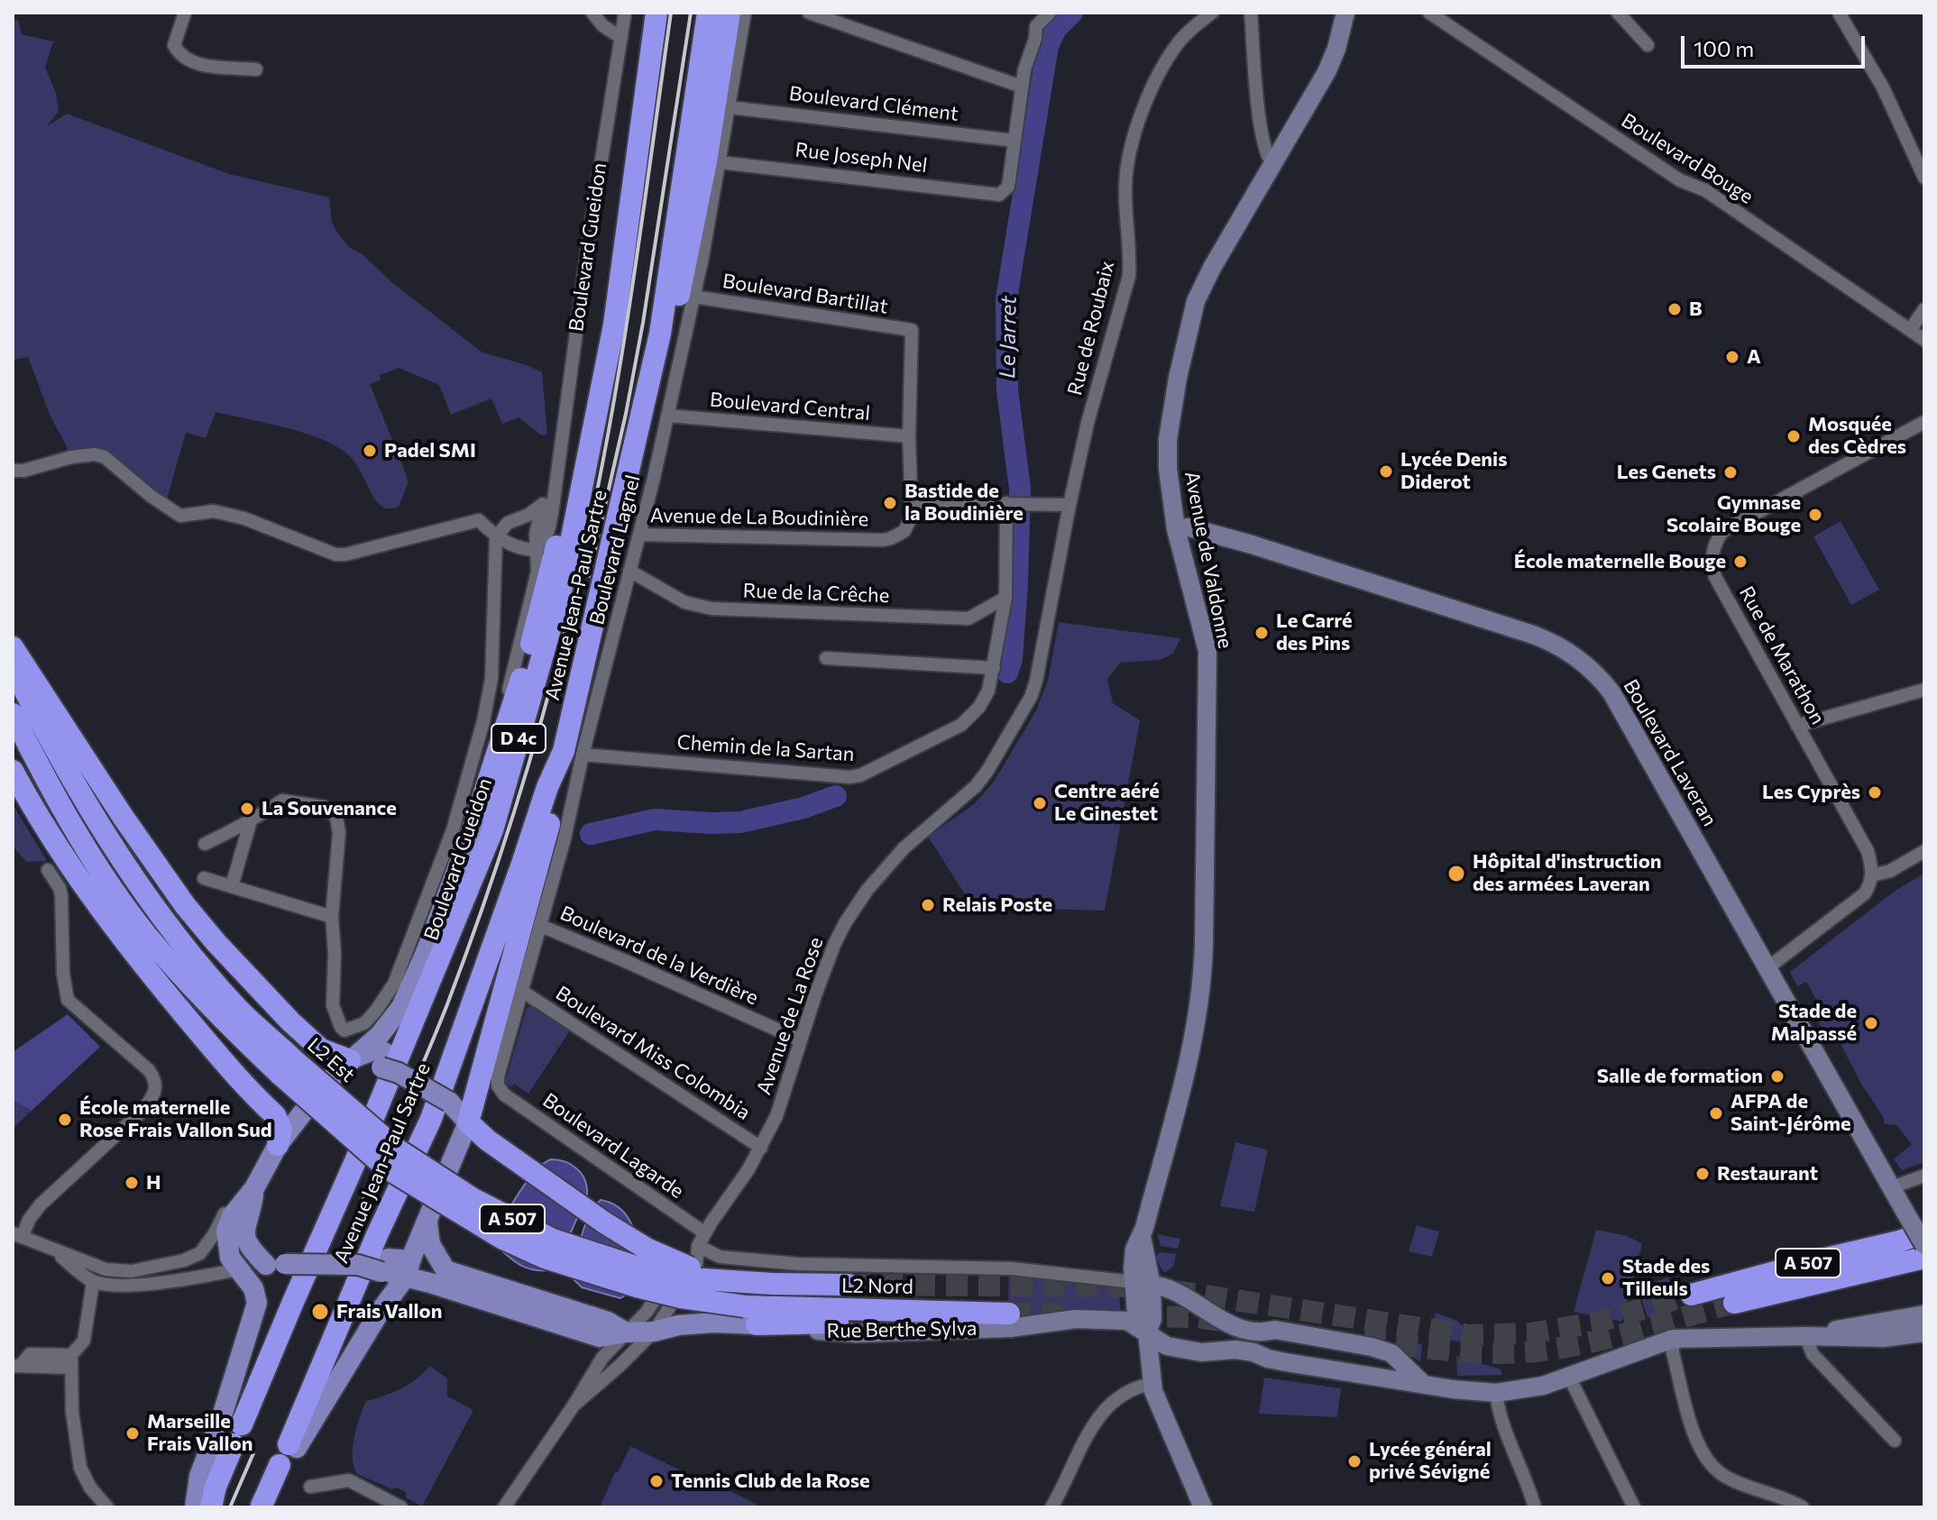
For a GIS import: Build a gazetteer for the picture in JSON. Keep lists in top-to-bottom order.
{
  "streets": {
    "highway": [
      "Avenue Jean-Paul Sartre",
      "D 4c",
      "L2 Est",
      "A 507",
      "L2 Nord"
    ],
    "main road": ["Boulevard Gueidon", "Rue Berthe Sylva"],
    "street": [
      "Boulevard Clément",
      "Rue Joseph Nel",
      "Boulevard Bouge",
      "Boulevard Bartillat",
      "Rue de Roubaix",
      "Boulevard Central",
      "Avenue de La Boudinière",
      "Boulevard Lagnel",
      "Avenue de Valdonne",
      "Rue de la Crêche",
      "Rue de Marathon",
      "Chemin de la Sartan",
      "Boulevard Laveran",
      "Boulevard de la Verdière",
      "Avenue de La Rose",
      "Boulevard Miss Colombia",
      "Boulevard Lagarde"
    ]
  },
  "crossings": [
    ["Boulevard Clément", "Rue Joseph Nel"],
    ["Boulevard Clément", "Boulevard Lagnel"],
    ["Rue Joseph Nel", "Boulevard Lagnel"],
    ["Boulevard Gueidon", "Rue Berthe Sylva"],
    ["Boulevard Bartillat", "Boulevard Central"],
    ["Boulevard Bartillat", "Boulevard Lagnel"],
    ["Rue de Roubaix", "Avenue de La Rose"],
    ["Boulevard Central", "Boulevard Lagnel"],
    ["Avenue de La Boudinière", "Boulevard Lagnel"],
    ["Boulevard Lagnel", "Rue de la Crêche"],
    ["Boulevard Lagnel", "Avenue Jean-Paul Sartre"],
    ["Boulevard Lagnel", "Chemin de la Sartan"],
    ["Boulevard Lagnel", "Boulevard de la Verdière"],
    ["Boulevard Lagnel", "Boulevard Miss Colombia"],
    ["Boulevard Lagnel", "Boulevard Lagarde"],
    ["Avenue de Valdonne", "Boulevard Laveran"],
    ["Avenue de Valdonne", "Rue Berthe Sylva"],
    ["Rue de la Crêche", "Chemin de la Sartan"],
    ["Avenue Jean-Paul Sartre", "Chemin de la Sartan"],
    ["Boulevard de la Verdière", "Avenue de La Rose"],
    ["Avenue de La Rose", "Boulevard Miss Colombia"],
    ["Avenue de La Rose", "Boulevard Lagarde"],
    ["L2 Est", "L2 Nord"],
    ["L2 Est", "Rue Berthe Sylva"],
    ["L2 Nord", "Rue Berthe Sylva"]
  ],
  "water": ["Le Jarret"],
  "places": [
    "B",
    "A",
    "Mosquée des Cèdres",
    "Padel SMI",
    "Lycée Denis Diderot",
    "Les Genets",
    "Bastide de la Boudinière",
    "Gymnase Scolaire Bouge",
    "École maternelle Bouge",
    "Le Carré des Pins",
    "Les Cyprès",
    "Centre aéré Le Ginestet",
    "La Souvenance",
    "Hôpital d'instruction des armées Laveran",
    "Relais Poste",
    "Stade de Malpassé",
    "Salle de formation",
    "AFPA de Saint-Jérôme",
    "École maternelle Rose Frais Vallon Sud",
    "Restaurant",
    "H",
    "Stade des Tilleuls",
    "Frais Vallon",
    "Marseille Frais Vallon",
    "Lycée général privé Sévigné",
    "Tennis Club de la Rose"
  ],
  "scale_bar": "100 m"
}
